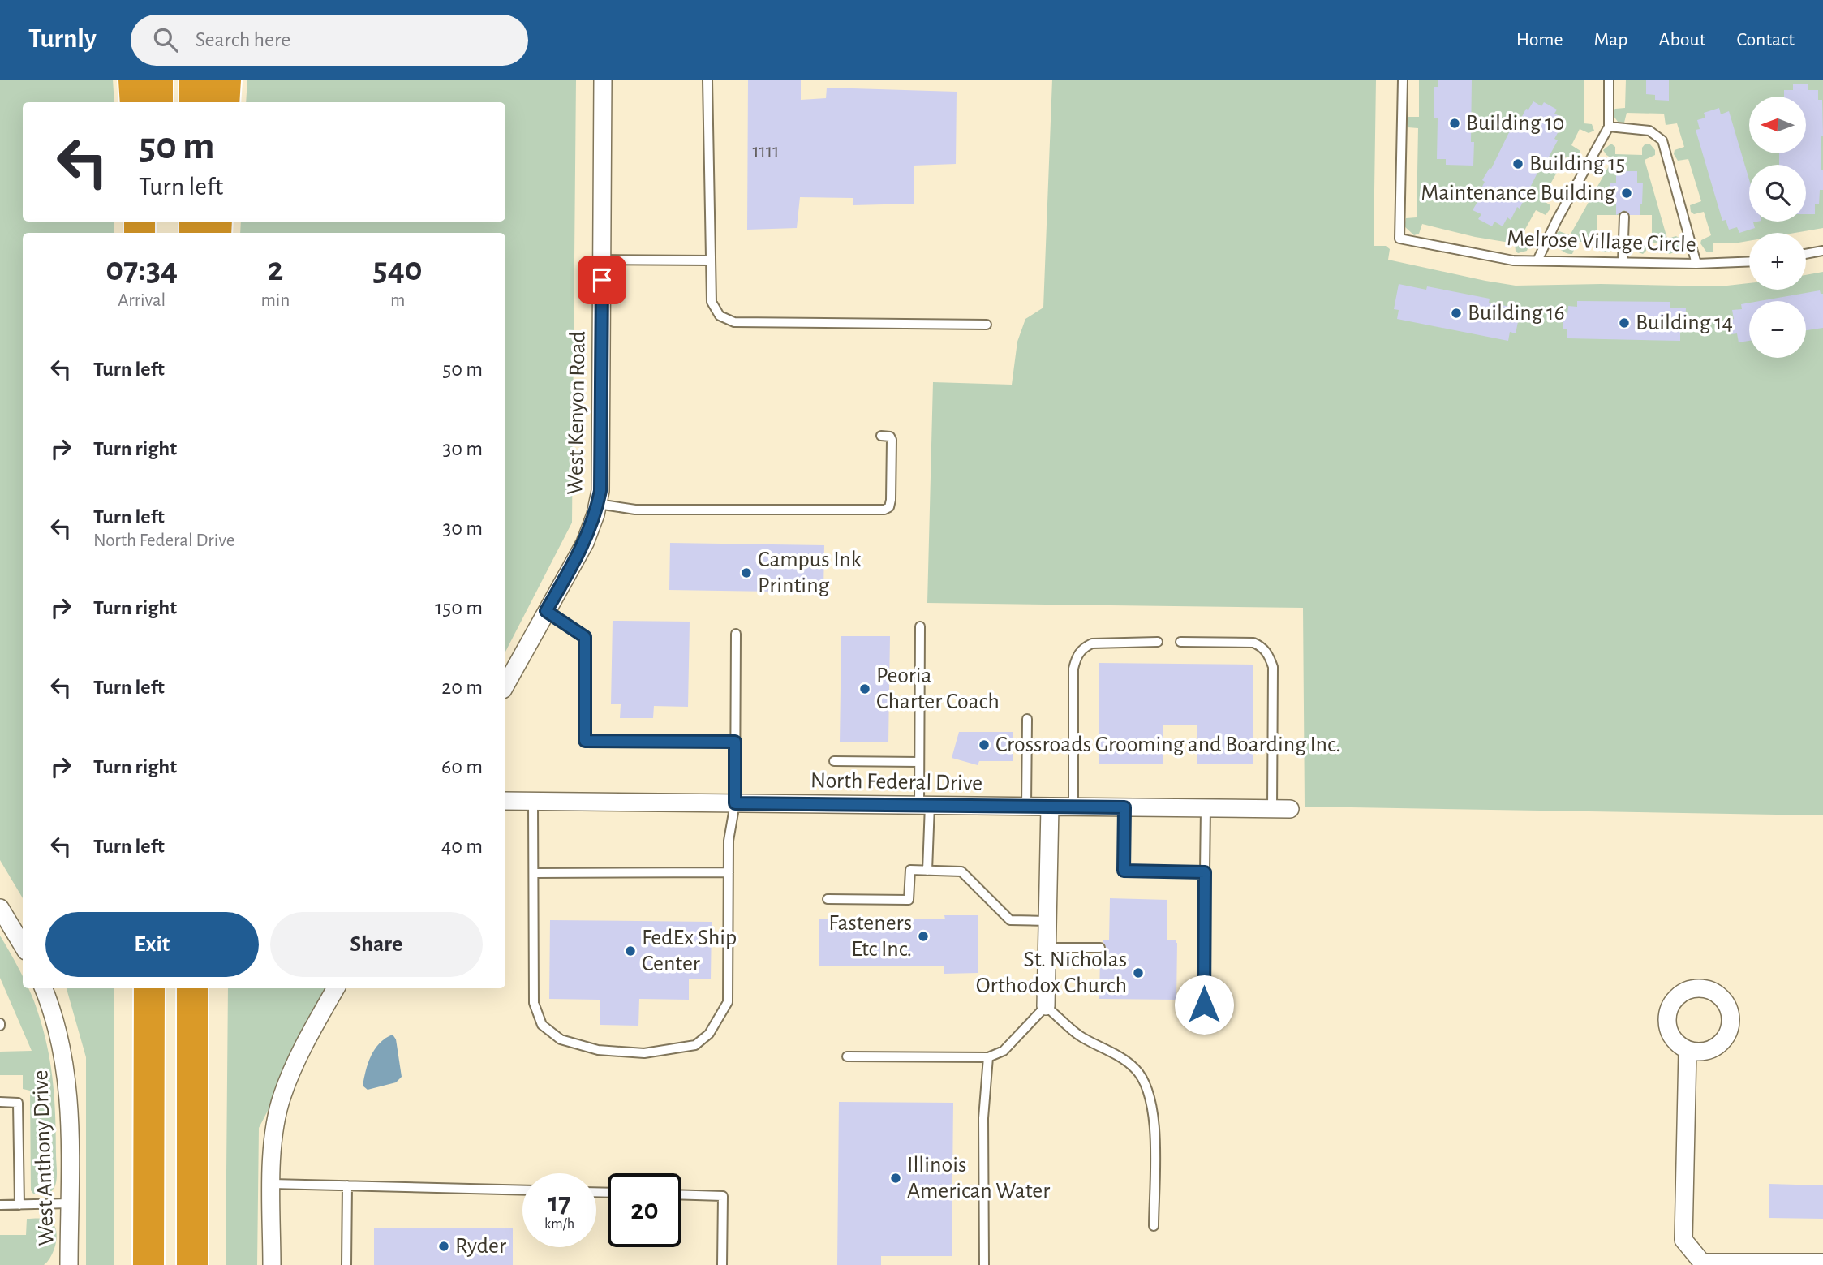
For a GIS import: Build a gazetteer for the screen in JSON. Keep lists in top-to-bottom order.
{
  "streets": {
    "street": ["West Kenyon Road", "North Federal Drive", "West Anthony Drive"],
    "lane": ["Melrose Village Circle"]
  },
  "places": [
    "Building 10",
    "Building 15",
    "Maintenance Building",
    "Building 16",
    "Building 14",
    "Campus Ink Printing",
    "Peoria Charter Coach",
    "Crossroads Grooming and Boarding Inc.",
    "Fasteners Etc Inc.",
    "FedEx Ship Center",
    "St. Nicholas Orthodox Church",
    "Illinois American Water",
    "Ryder"
  ],
  "house_numbers": ["1111"],
  "north": "left",
  "page": {
    "header": "Turnly",
    "search": "Search here",
    "nav": [
      "Home",
      "Map",
      "About",
      "Contact"
    ],
    "map_buttons": ["+", "−"],
    "turn": ["50 m", "Turn left"],
    "eta": [
      "07:34",
      "Arrival",
      "2",
      "min",
      "540",
      "m"
    ],
    "list": [
      {
        "name": "Turn left",
        "value": "50 m"
      },
      {
        "name": "Turn right",
        "value": "30 m"
      },
      {
        "name": "Turn left",
        "note": "North Federal Drive",
        "value": "30 m"
      },
      {
        "name": "Turn right",
        "value": "150 m"
      },
      {
        "name": "Turn left",
        "value": "20 m"
      },
      {
        "name": "Turn right",
        "value": "60 m"
      },
      {
        "name": "Turn left",
        "value": "40 m"
      }
    ],
    "buttons": ["Exit", "Share"],
    "speed": "17 km/h",
    "limit": "20"
  }
}
